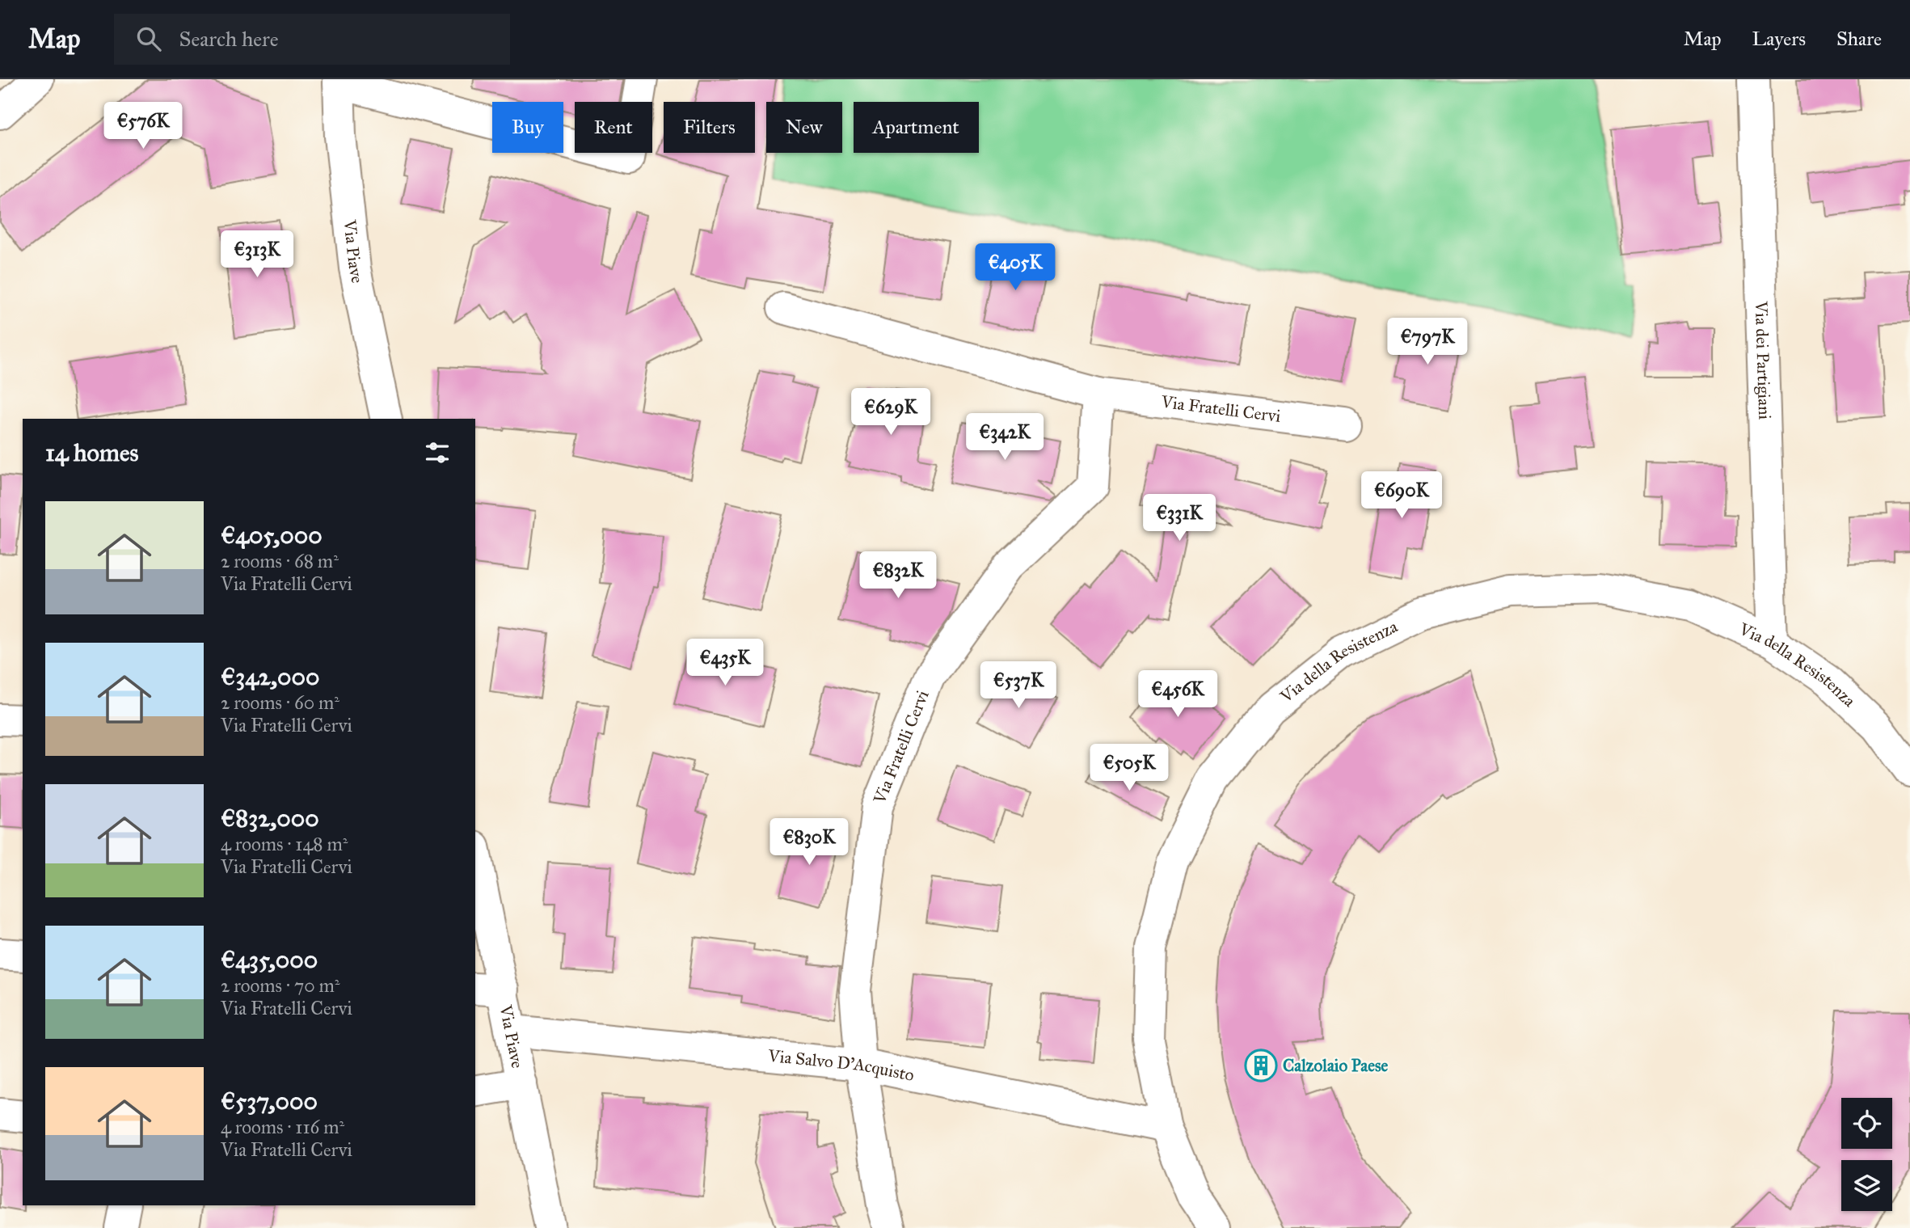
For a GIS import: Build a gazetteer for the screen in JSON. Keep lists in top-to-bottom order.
{
  "streets": {
    "street": [
      "Via Piave",
      "Via dei Partigiani",
      "Via Fratelli Cervi",
      "Via della Resistenza",
      "Via Salvo D'Acquisto"
    ]
  },
  "crossings": [
    ["Via Piave", "Via Salvo D'Acquisto"],
    ["Via dei Partigiani", "Via della Resistenza"],
    ["Via Fratelli Cervi", "Via Salvo D'Acquisto"],
    ["Via della Resistenza", "Via Salvo D'Acquisto"]
  ],
  "places": {
    "building": ["Calzolaio Paese"]
  },
  "page": {
    "header": "Map",
    "search": "Search here",
    "nav": ["Map", "Layers", "Share"],
    "price": [
      "€576K",
      "€313K",
      "€405K",
      "€797K",
      "€629K",
      "€342K",
      "€690K",
      "€331K",
      "€832K",
      "€435K",
      "€537K",
      "€456K",
      "€505K",
      "€830K"
    ],
    "chip": [
      "Buy",
      "Rent",
      "Filters",
      "New",
      "Apartment"
    ],
    "heading": "14 homes",
    "list": [
      {
        "name": "€405,000",
        "note": "2 rooms · 68 m² · Via Fratelli Cervi"
      },
      {
        "name": "€342,000",
        "note": "2 rooms · 60 m² · Via Fratelli Cervi"
      },
      {
        "name": "€832,000",
        "note": "4 rooms · 148 m² · Via Fratelli Cervi"
      },
      {
        "name": "€435,000",
        "note": "2 rooms · 70 m² · Via Fratelli Cervi"
      },
      {
        "name": "€537,000",
        "note": "4 rooms · 116 m² · Via Fratelli Cervi"
      }
    ]
  }
}
